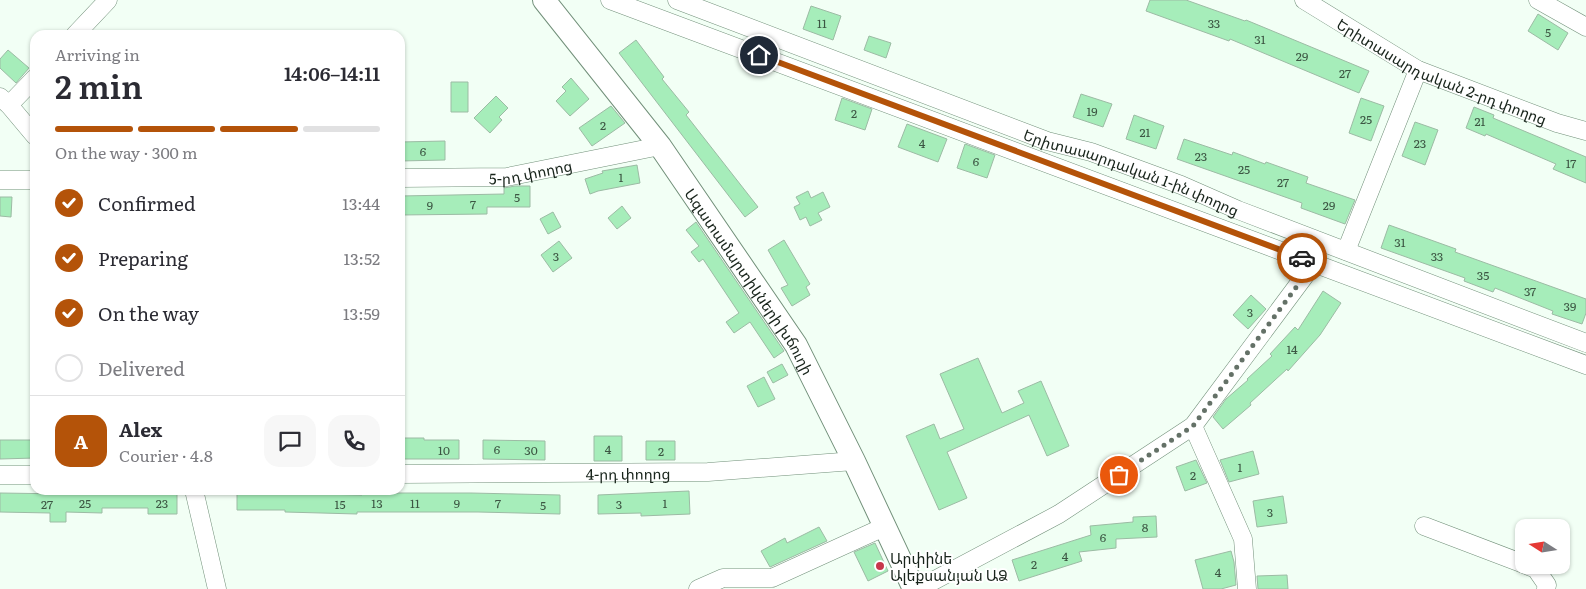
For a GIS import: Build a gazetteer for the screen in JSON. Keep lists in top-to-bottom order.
{
  "streets": {
    "main road": ["Ազատամարտիկների խճուղի"],
    "street": [
      "Երիտասարդական 2-րդ փողոց",
      "5-րդ փողոց",
      "Երիտասարդական 1-ին փողոց",
      "4-րդ փողոց"
    ]
  },
  "crossings": [
    ["5-րդ փողոց", "Ազատամարտիկների խճուղի"],
    ["Ազատամարտիկների խճուղի", "4-րդ փողոց"]
  ],
  "places": ["Արփինե Ալեքսանյան ԱՁ"],
  "house_numbers": [
    "11",
    "33",
    "5",
    "31",
    "29",
    "27",
    "19",
    "2",
    "25",
    "21",
    "2",
    "21",
    "4",
    "23",
    "6",
    "23",
    "6",
    "17",
    "25",
    "1",
    "27",
    "5",
    "7",
    "9",
    "29",
    "31",
    "3",
    "33",
    "35",
    "37",
    "39",
    "3",
    "14",
    "6",
    "4",
    "10",
    "30",
    "2",
    "1",
    "2",
    "25",
    "23",
    "13",
    "11",
    "9",
    "7",
    "1",
    "27",
    "15",
    "3",
    "5",
    "3",
    "8",
    "6",
    "4",
    "2",
    "4"
  ],
  "north": "left",
  "page": {
    "heading": ["2 min", "Arriving in", "14:06–14:11"],
    "panel": ["Alex", "Courier · 4.8"],
    "bar": "On the way · 300 m",
    "list": [
      ["Confirmed", "13:44"],
      ["Preparing", "13:52"],
      ["On the way", "13:59"],
      "Delivered"
    ],
    "round": "A"
  }
}
